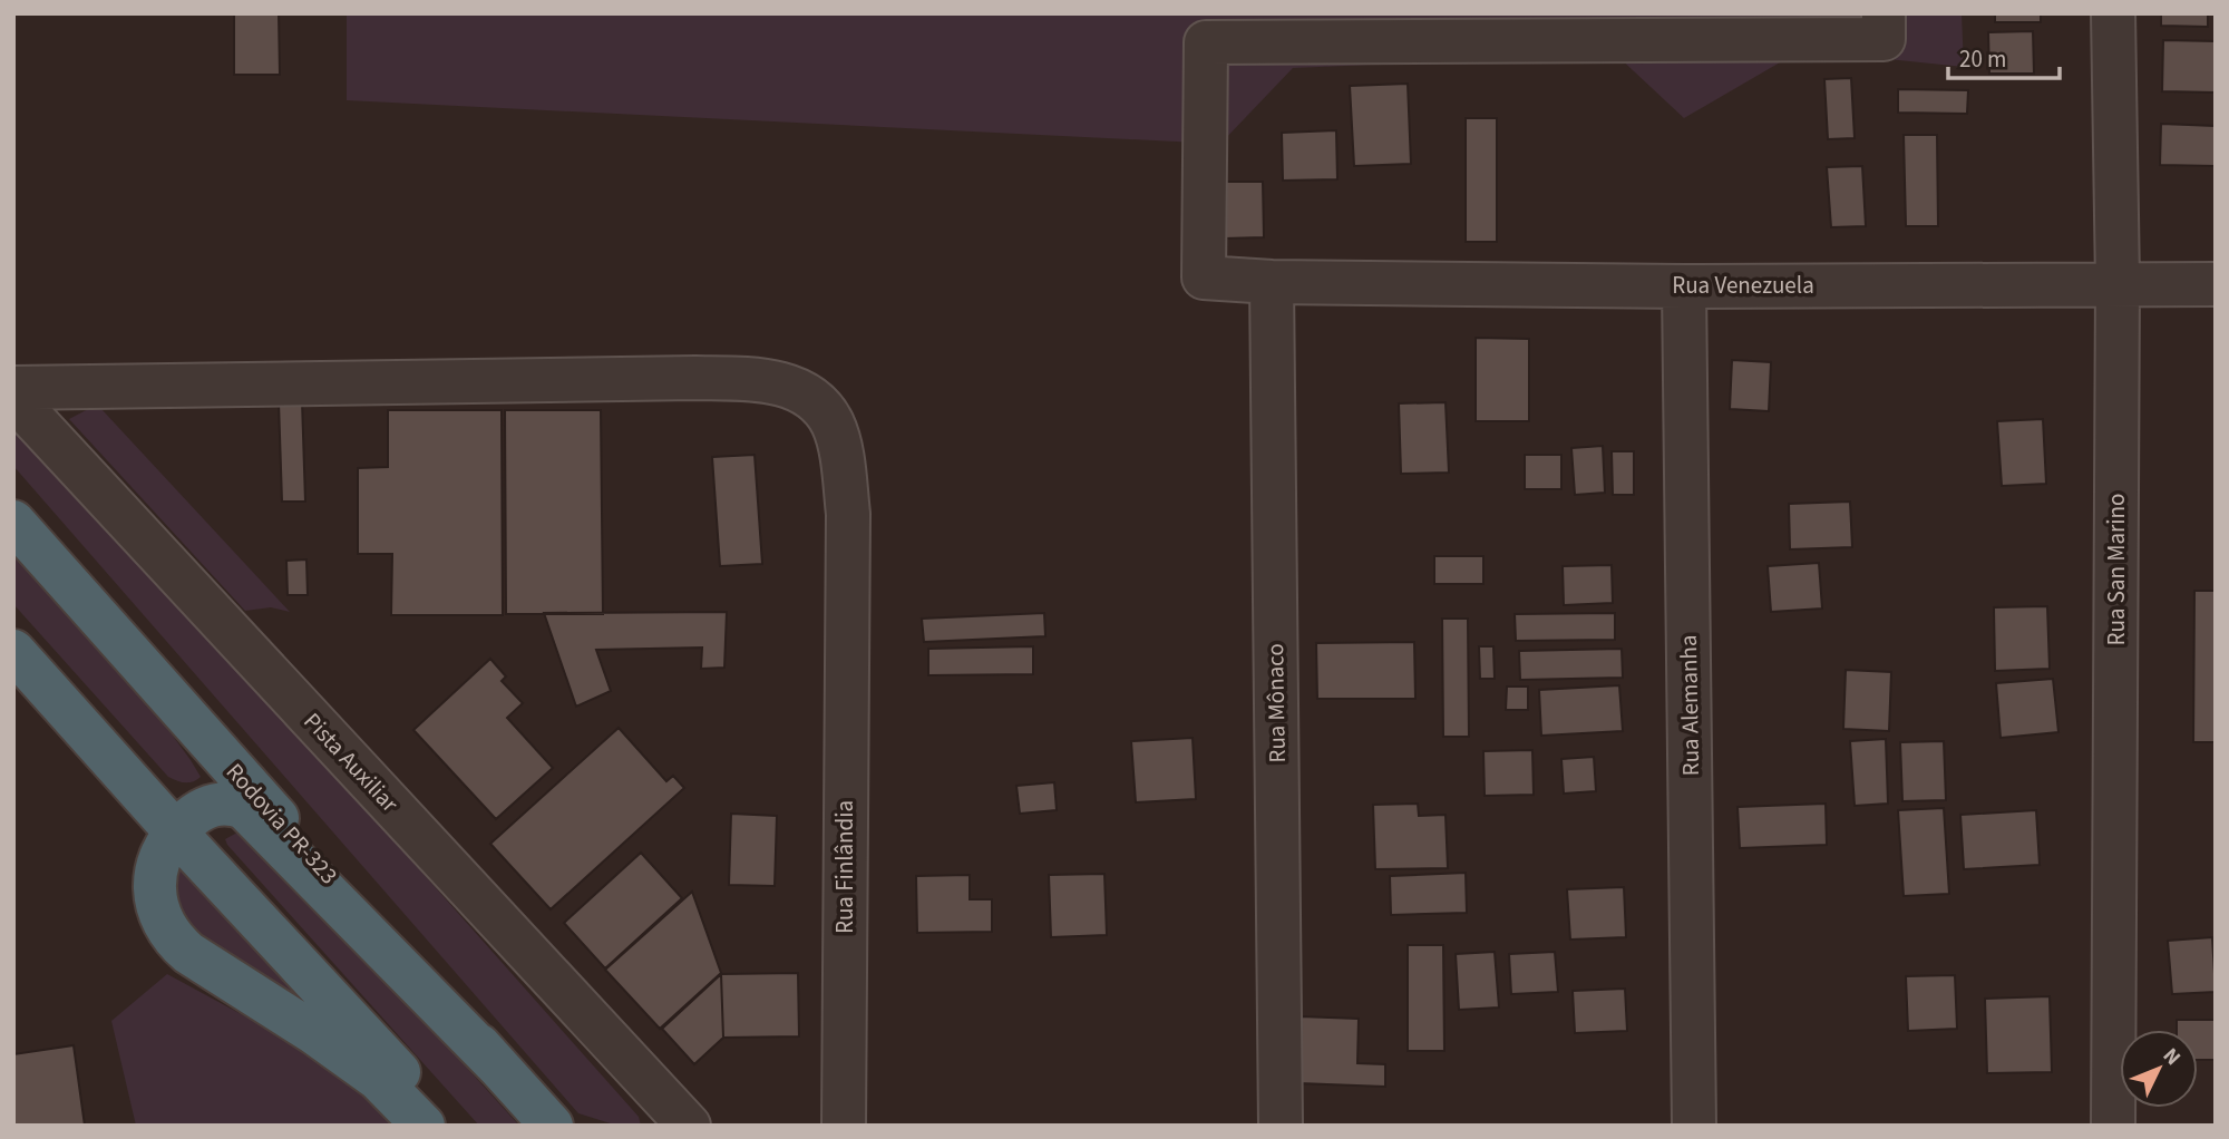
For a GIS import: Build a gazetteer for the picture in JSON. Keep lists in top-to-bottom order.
{
  "streets": {
    "highway": ["Rodovia PR-323"],
    "street": [
      "Rua Venezuela",
      "Rua San Marino",
      "Rua Mônaco",
      "Rua Alemanha",
      "Pista Auxiliar",
      "Rua Finlândia"
    ]
  },
  "crossings": [
    ["Rua Venezuela", "Rua San Marino"],
    ["Rua Venezuela", "Rua Mônaco"],
    ["Rua Venezuela", "Rua Alemanha"]
  ],
  "scale_bar": "20 m",
  "north": "top right"
}
